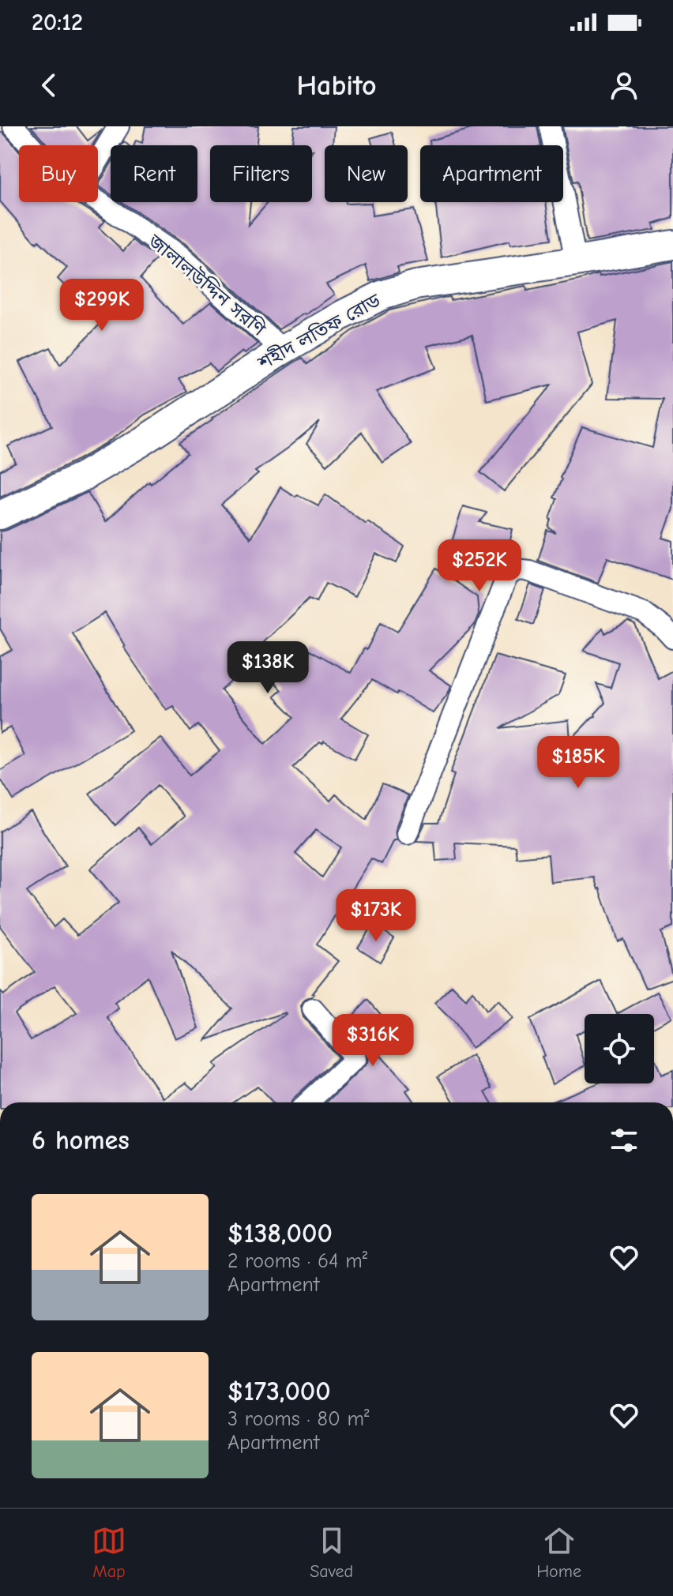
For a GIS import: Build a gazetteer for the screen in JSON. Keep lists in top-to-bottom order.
{
  "streets": {
    "street": ["জালালউদ্দিন সরণি", "শহীদ লতিফ রোড"]
  },
  "crossings": [
    ["জালালউদ্দিন সরণি", "শহীদ লতিফ রোড"]
  ],
  "page": {
    "status": "20:12",
    "header": "Habito",
    "chip": [
      "Buy",
      "Rent",
      "Filters",
      "New",
      "Apartment"
    ],
    "price": [
      "$299K",
      "$252K",
      "$138K",
      "$185K",
      "$173K",
      "$316K"
    ],
    "heading": "6 homes",
    "list": [
      {
        "name": "$138,000",
        "note": "2 rooms · 64 m² · Apartment"
      },
      {
        "name": "$173,000",
        "note": "3 rooms · 80 m² · Apartment"
      }
    ],
    "tabs": ["Map", "Saved", "Home"]
  }
}
